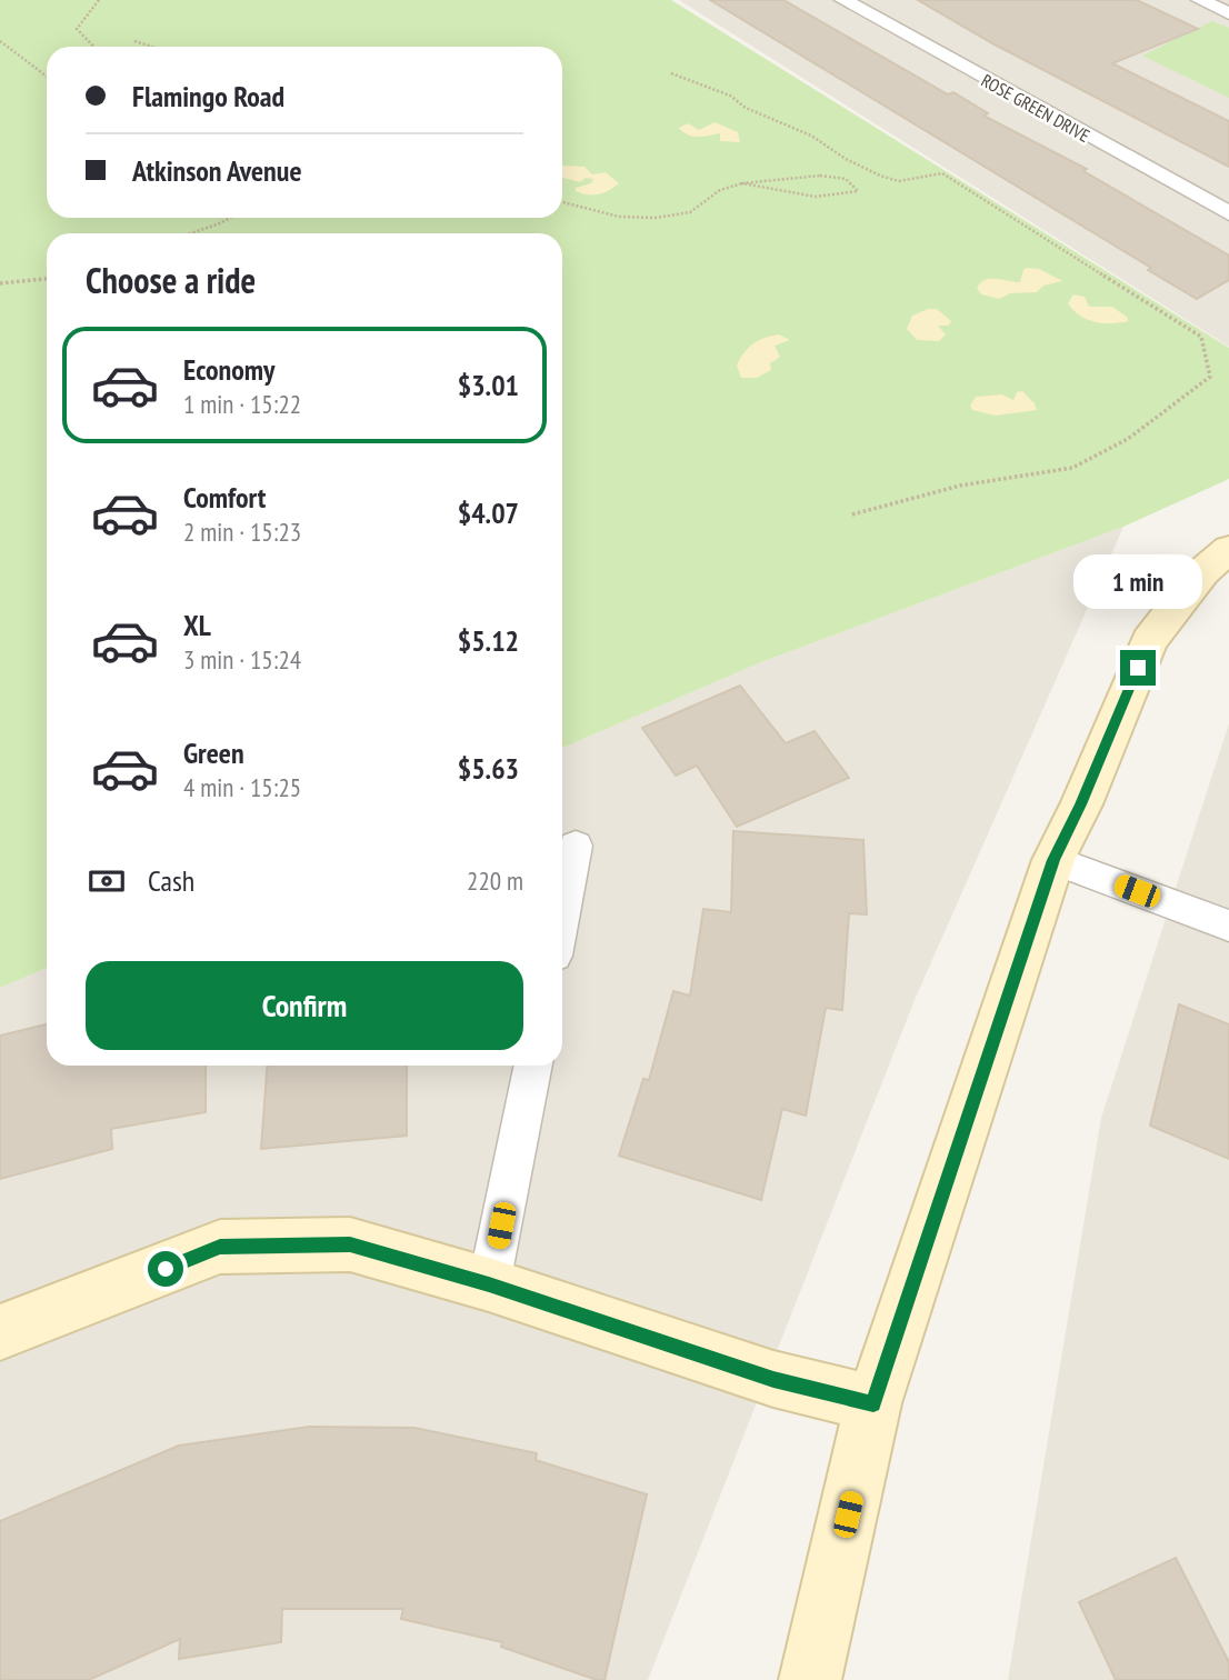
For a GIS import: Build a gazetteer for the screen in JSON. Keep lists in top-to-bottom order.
{
  "streets": {
    "street": ["ROSE GREEN DRIVE"]
  },
  "page": {
    "banner": ["Flamingo Road", "Atkinson Avenue"],
    "heading": "Choose a ride",
    "list": [
      {
        "name": "Economy",
        "note": "1 min · 15:22",
        "value": "$3.01"
      },
      {
        "name": "Comfort",
        "note": "2 min · 15:23",
        "value": "$4.07"
      },
      {
        "name": "XL",
        "note": "3 min · 15:24",
        "value": "$5.12"
      },
      {
        "name": "Green",
        "note": "4 min · 15:25",
        "value": "$5.63"
      }
    ],
    "bubble": "1 min",
    "pay": ["Cash", "220 m"],
    "buttons": "Confirm"
  }
}
